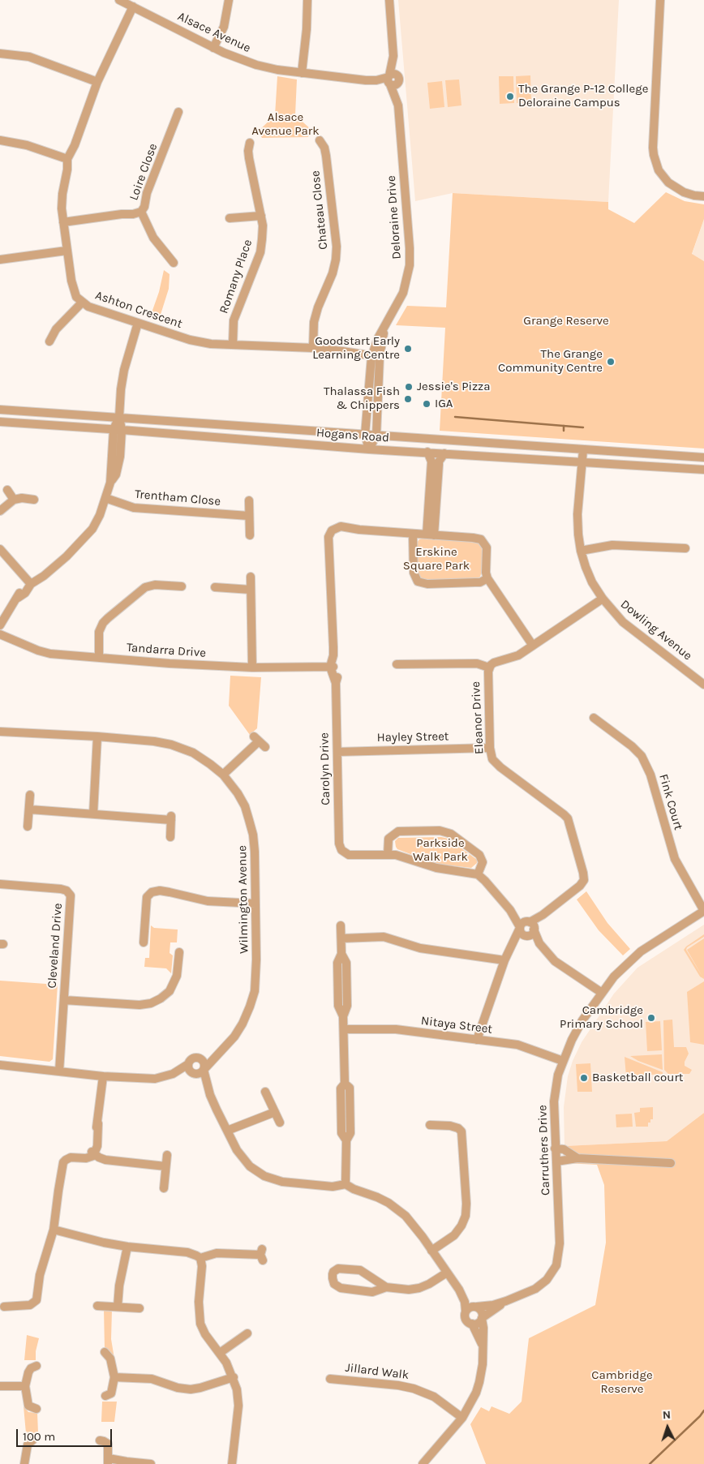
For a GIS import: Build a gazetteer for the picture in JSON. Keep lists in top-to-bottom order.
{
  "streets": {
    "street": [
      "Alsace Avenue",
      "Loire Close",
      "Chateau Close",
      "Deloraine Drive",
      "Romany Place",
      "Ashton Crescent",
      "Hogans Road",
      "Trentham Close",
      "Dowling Avenue",
      "Tandarra Drive",
      "Eleanor Drive",
      "Hayley Street",
      "Carolyn Drive",
      "Fink Court",
      "Wilmington Avenue",
      "Cleveland Drive",
      "Nitaya Street",
      "Carruthers Drive",
      "Jillard Walk"
    ]
  },
  "crossings": [
    ["Alsace Avenue", "Deloraine Drive"],
    ["Alsace Avenue", "Ashton Crescent"],
    ["Loire Close", "Ashton Crescent"],
    ["Chateau Close", "Ashton Crescent"],
    ["Deloraine Drive", "Ashton Crescent"],
    ["Deloraine Drive", "Hogans Road"],
    ["Romany Place", "Ashton Crescent"],
    ["Hogans Road", "Dowling Avenue"],
    ["Dowling Avenue", "Eleanor Drive"],
    ["Tandarra Drive", "Carolyn Drive"],
    ["Eleanor Drive", "Hayley Street"],
    ["Hayley Street", "Carolyn Drive"],
    ["Fink Court", "Carruthers Drive"],
    ["Nitaya Street", "Carruthers Drive"]
  ],
  "parks": [
    "Alsace Avenue Park",
    "Grange Reserve",
    "Erskine Square Park",
    "Parkside Walk Park",
    "Cambridge Reserve"
  ],
  "places": [
    "The Grange P-12 College Deloraine Campus",
    "Goodstart Early Learning Centre",
    "The Grange Community Centre",
    "Jessie's Pizza",
    "Thalassa Fish & Chippers",
    "IGA",
    "Cambridge Primary School",
    "Basketball court"
  ],
  "scale_bar": "100 m",
  "north": "top"
}
